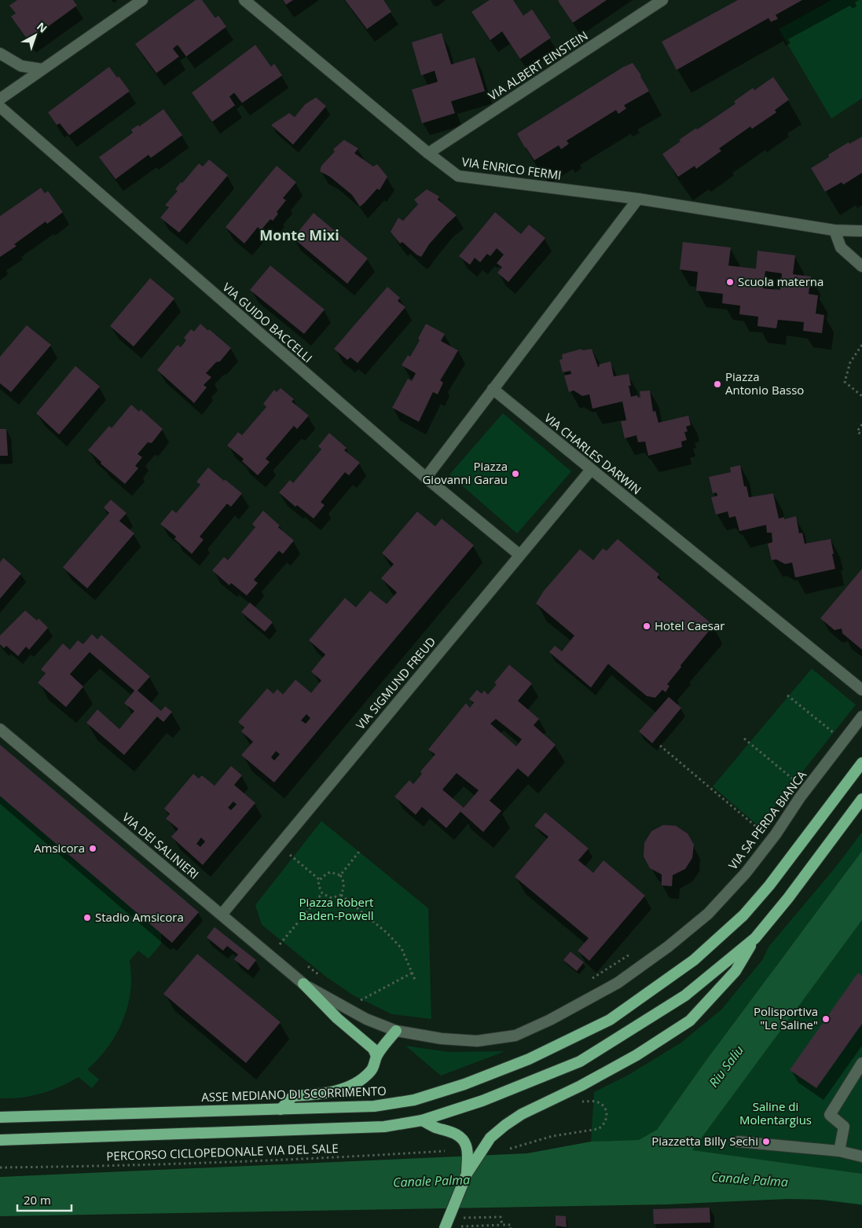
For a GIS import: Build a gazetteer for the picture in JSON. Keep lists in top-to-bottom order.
{
  "streets": {
    "highway": ["ASSE MEDIANO DI SCORRIMENTO"],
    "street": [
      "VIA ALBERT EINSTEIN",
      "VIA ENRICO FERMI",
      "VIA GUIDO BACCELLI",
      "VIA CHARLES DARWIN",
      "VIA SIGMUND FREUD",
      "VIA SA PERDA BIANCA",
      "VIA DEI SALINIERI"
    ],
    "path": ["PERCORSO CICLOPEDONALE VIA DEL SALE"]
  },
  "crossings": [
    ["VIA ALBERT EINSTEIN", "VIA ENRICO FERMI"],
    ["VIA GUIDO BACCELLI", "VIA SIGMUND FREUD"],
    ["VIA CHARLES DARWIN", "VIA SIGMUND FREUD"],
    ["VIA SIGMUND FREUD", "VIA DEI SALINIERI"],
    ["VIA SA PERDA BIANCA", "VIA DEI SALINIERI"]
  ],
  "districts": ["Monte Mixi"],
  "water": ["Riu Saliu", "Canale Palma"],
  "parks": ["Piazza Robert Baden-Powell", "Saline di Molentargius"],
  "places": [
    "Scuola materna",
    "Piazza Antonio Basso",
    "Piazza Giovanni Garau",
    "Hotel Caesar",
    "Amsicora",
    "Stadio Amsicora",
    "Polisportiva \"Le Saline\"",
    "Piazzetta Billy Sechi"
  ],
  "scale_bar": "20 m",
  "north": "top right"
}
